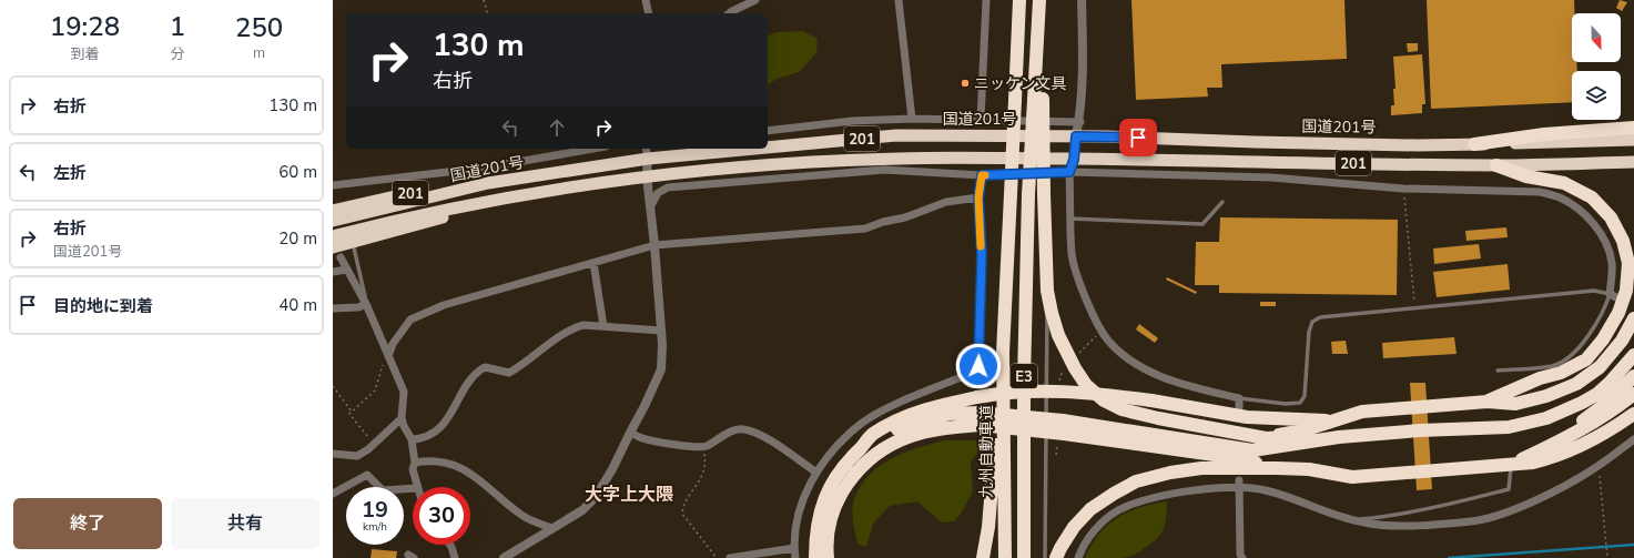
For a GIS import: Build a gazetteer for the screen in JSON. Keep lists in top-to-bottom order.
{
  "streets": {
    "highway": [
      "国道201号",
      "201",
      "E3",
      "九州自動車道"
    ]
  },
  "crossings": [
    ["国道201号", "201"]
  ],
  "districts": ["大字上大隈"],
  "places": ["ニッケン文具"],
  "north": "bottom",
  "page": {
    "eta": [
      "19:28",
      "到着",
      "1",
      "分",
      "250",
      "m"
    ],
    "turn": ["130 m", "右折"],
    "list": [
      {
        "name": "右折",
        "value": "130 m"
      },
      {
        "name": "左折",
        "value": "60 m"
      },
      {
        "name": "右折",
        "note": "国道201号",
        "value": "20 m"
      },
      {
        "name": "目的地に到着",
        "value": "40 m"
      }
    ],
    "speed": "19 km/h",
    "limit": "30",
    "buttons": ["終了", "共有"]
  }
}
